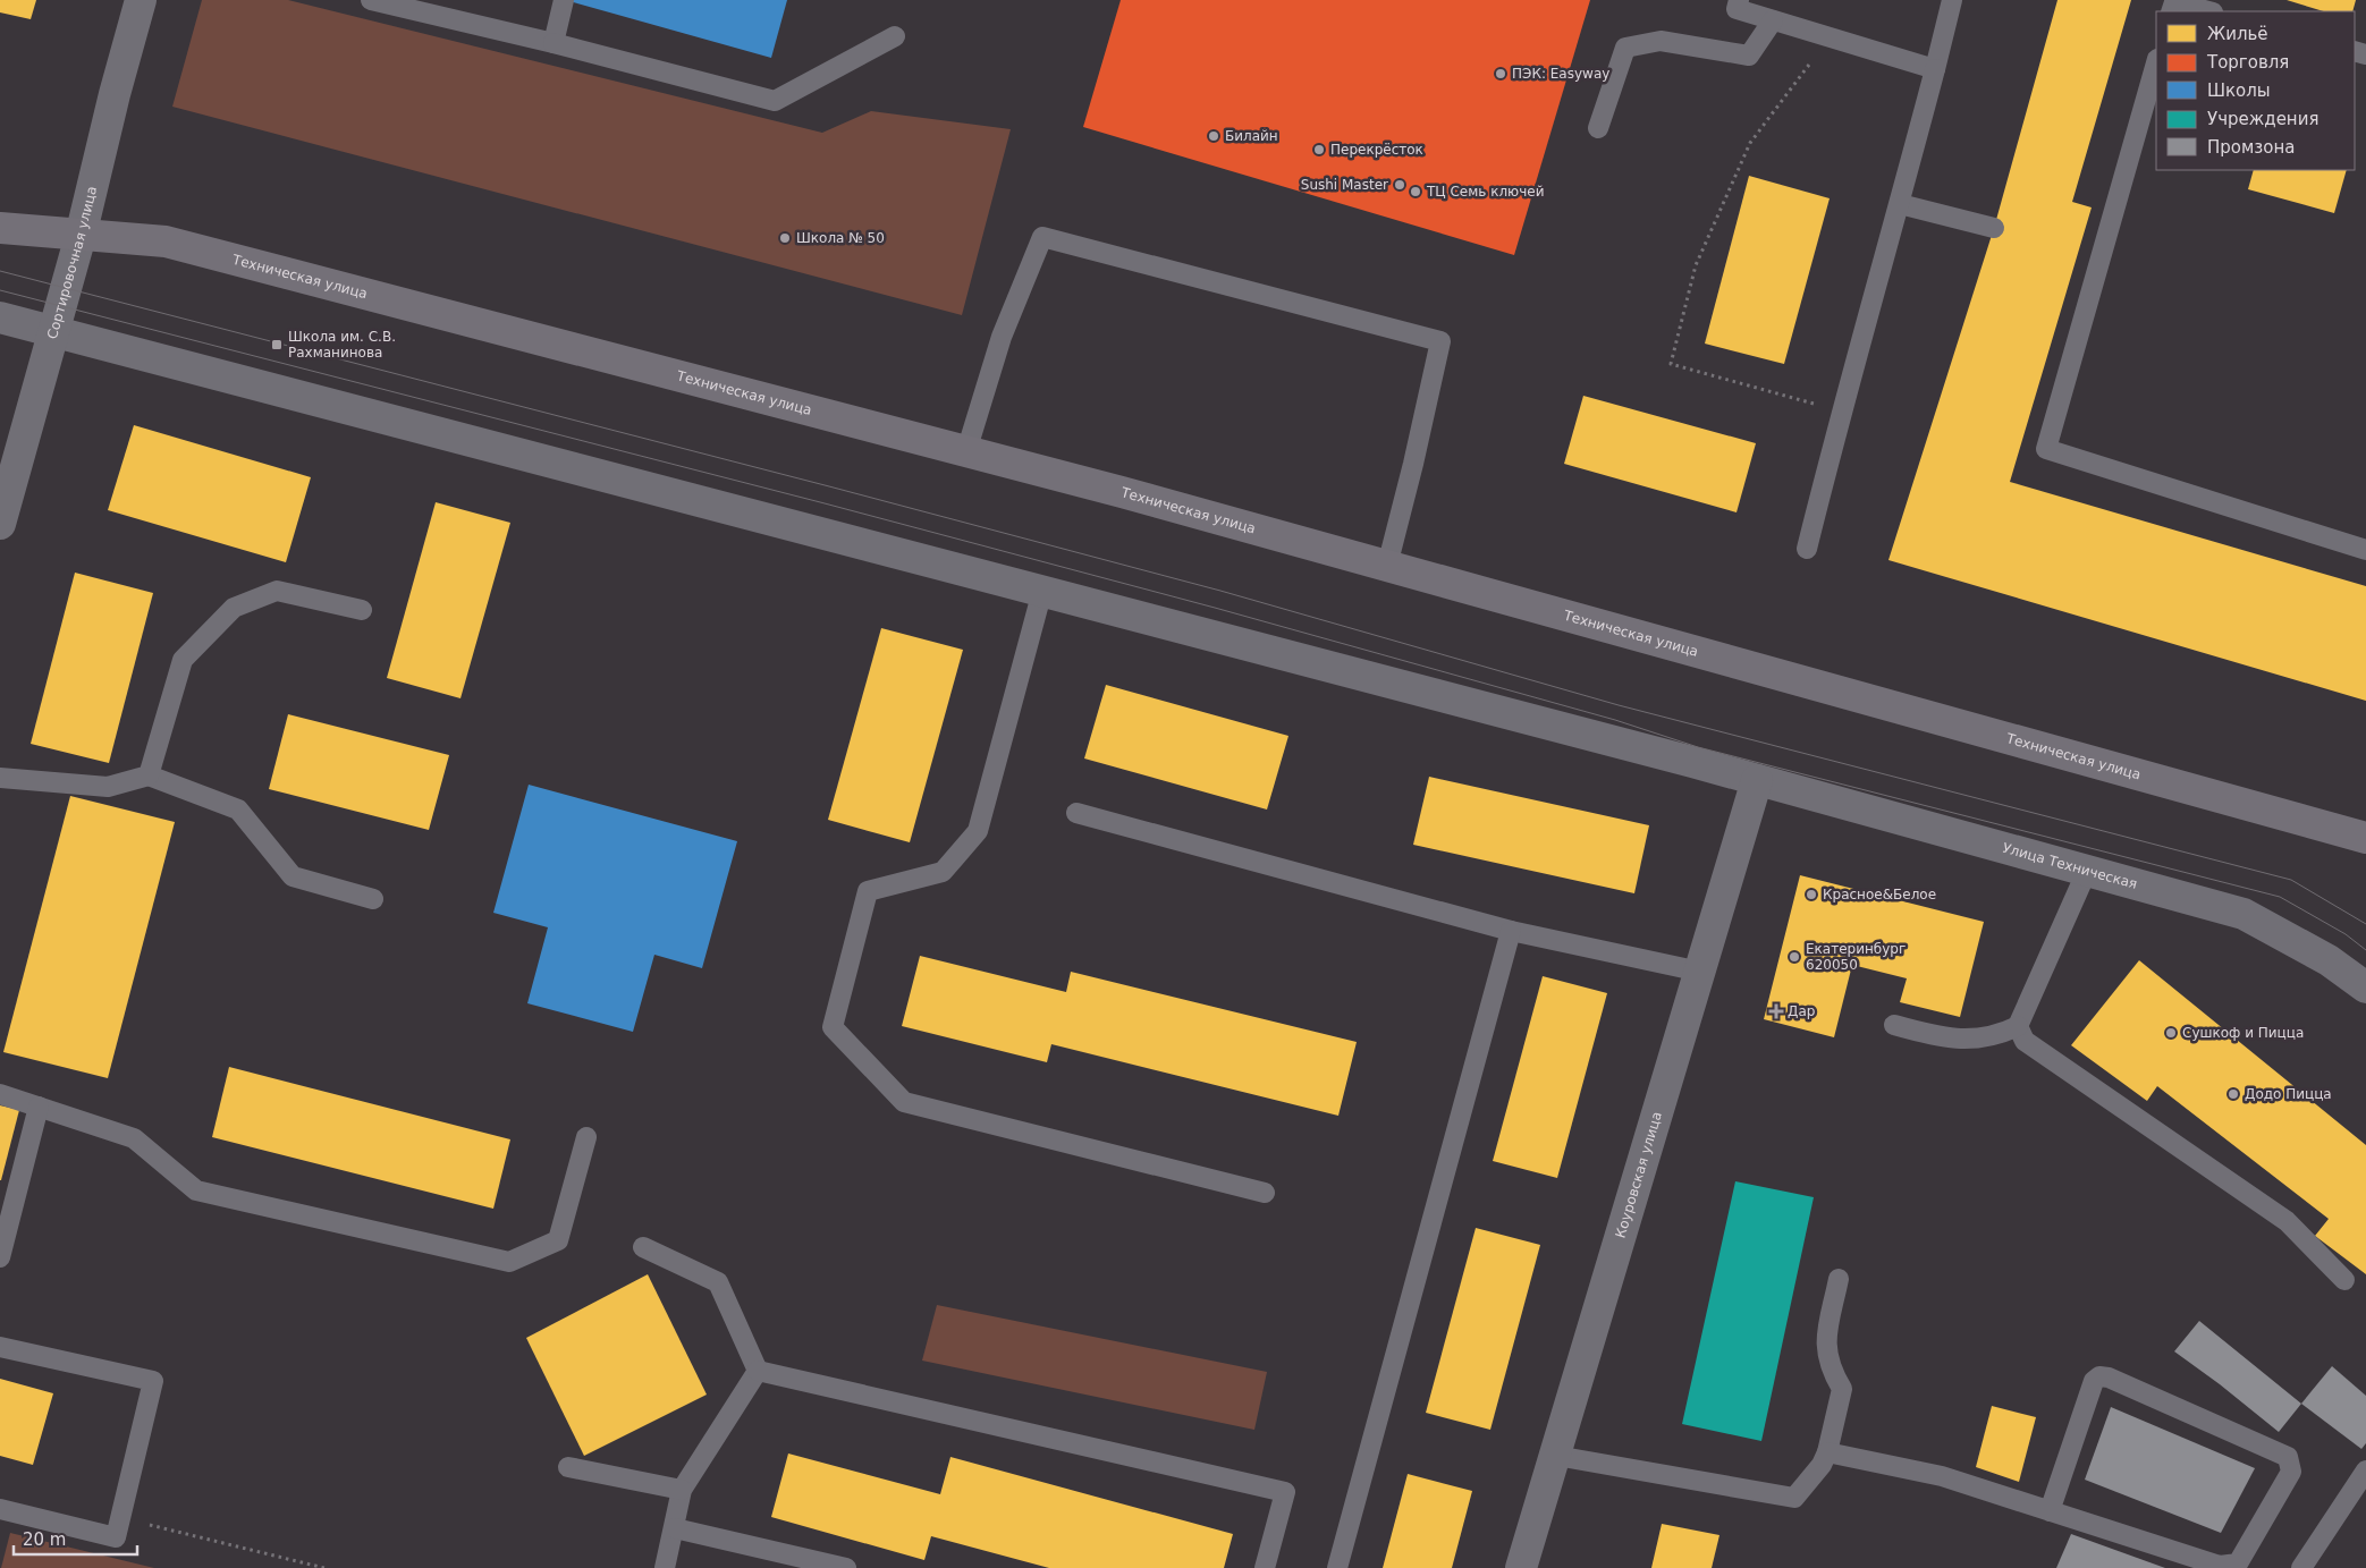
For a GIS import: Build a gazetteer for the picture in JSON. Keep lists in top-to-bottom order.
{
  "streets": {
    "main road": ["Техническая улица"],
    "street": ["Сортировочная улица", "Улица Техническая", "Коуровская улица"]
  },
  "crossings": [
    ["Сортировочная улица", "Техническая улица"],
    ["Сортировочная улица", "Улица Техническая"],
    ["Улица Техническая", "Коуровская улица"]
  ],
  "places": {
    "other": [
      "ПЭК: Easyway",
      "Билайн",
      "Перекрёсток",
      "Sushi Master",
      "ТЦ Семь ключей",
      "Школа № 50",
      "Красное&Белое",
      "Екатеринбург 620050",
      "Сушкоф и Пицца",
      "Додо Пицца"
    ],
    "transit": ["Школа им. С.В. Рахманинова"],
    "health": ["Дар"]
  },
  "legend": [
    "Жильё",
    "Торговля",
    "Школы",
    "Учреждения",
    "Промзона"
  ],
  "scale_bar": "20 m"
}
